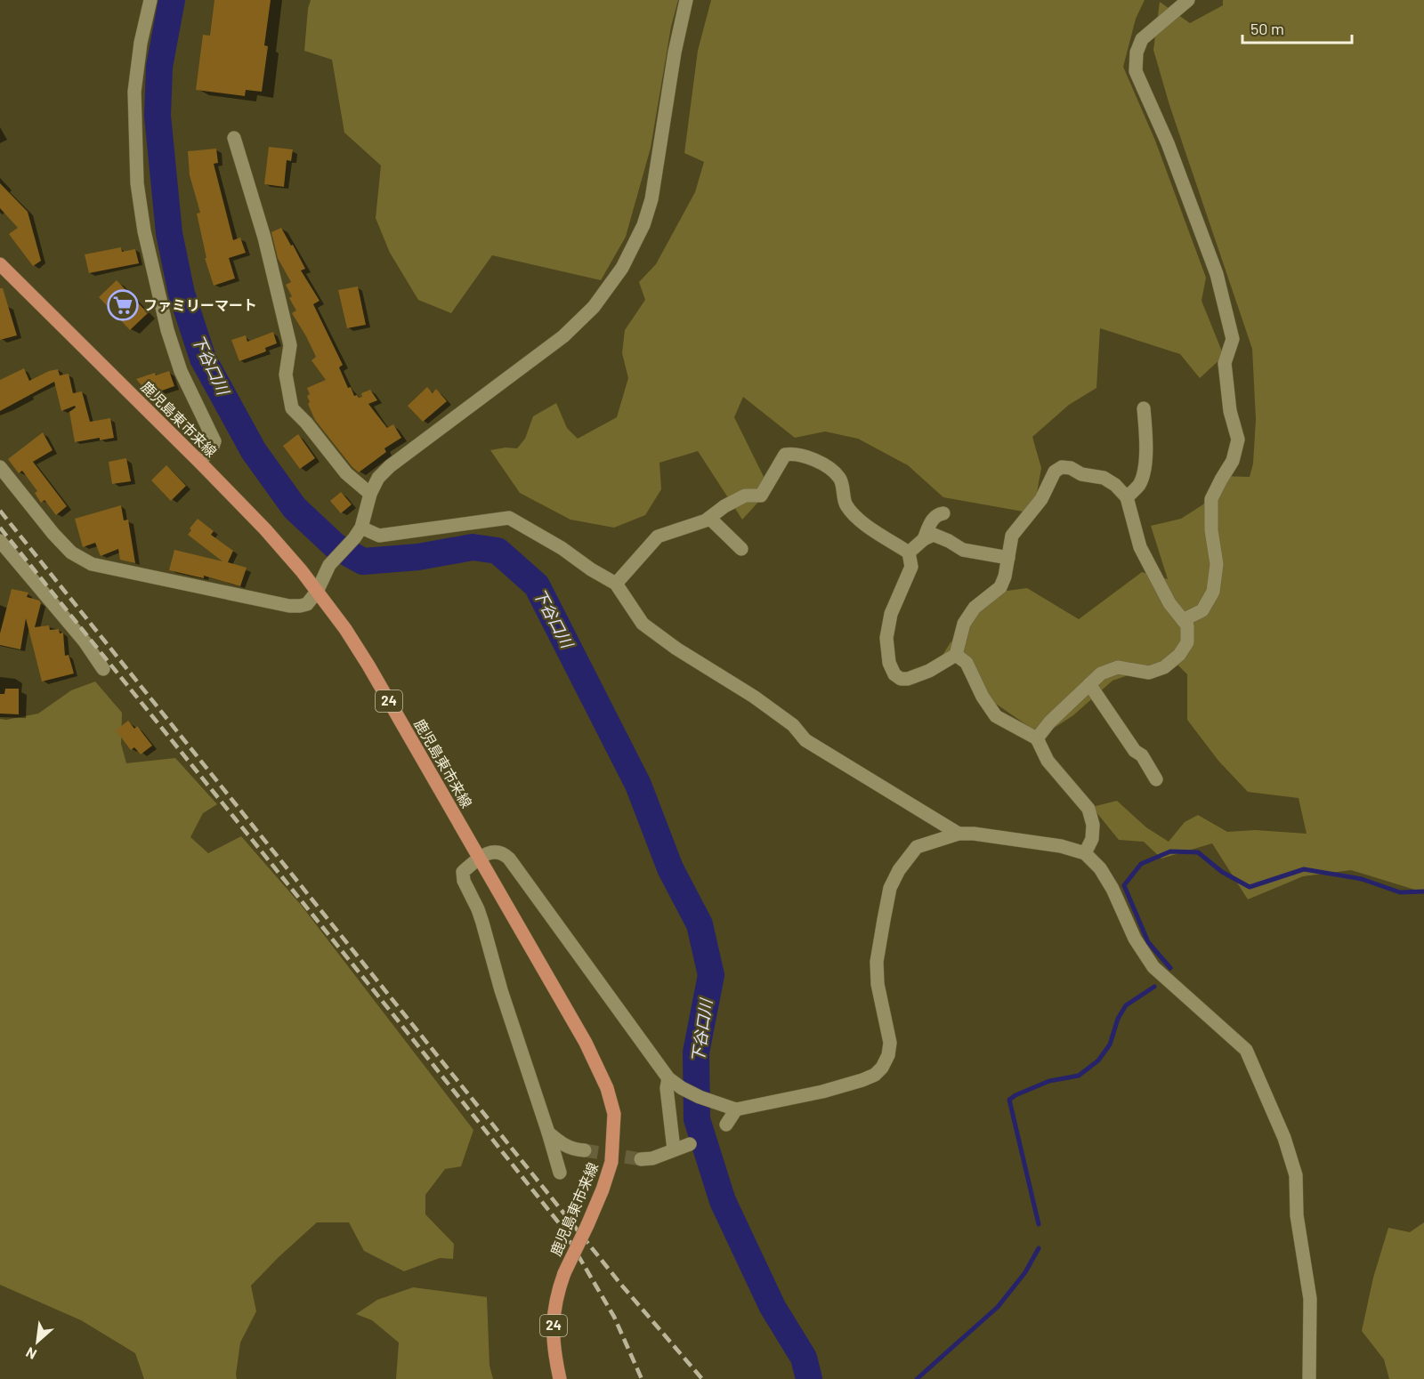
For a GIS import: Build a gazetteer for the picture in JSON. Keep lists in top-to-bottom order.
{
  "streets": {
    "main road": ["鹿児島東市来線", "24"]
  },
  "water": ["下谷口川"],
  "places": {
    "supermarket": ["ファミリーマート"]
  },
  "scale_bar": "50 m",
  "north": "bottom left"
}
